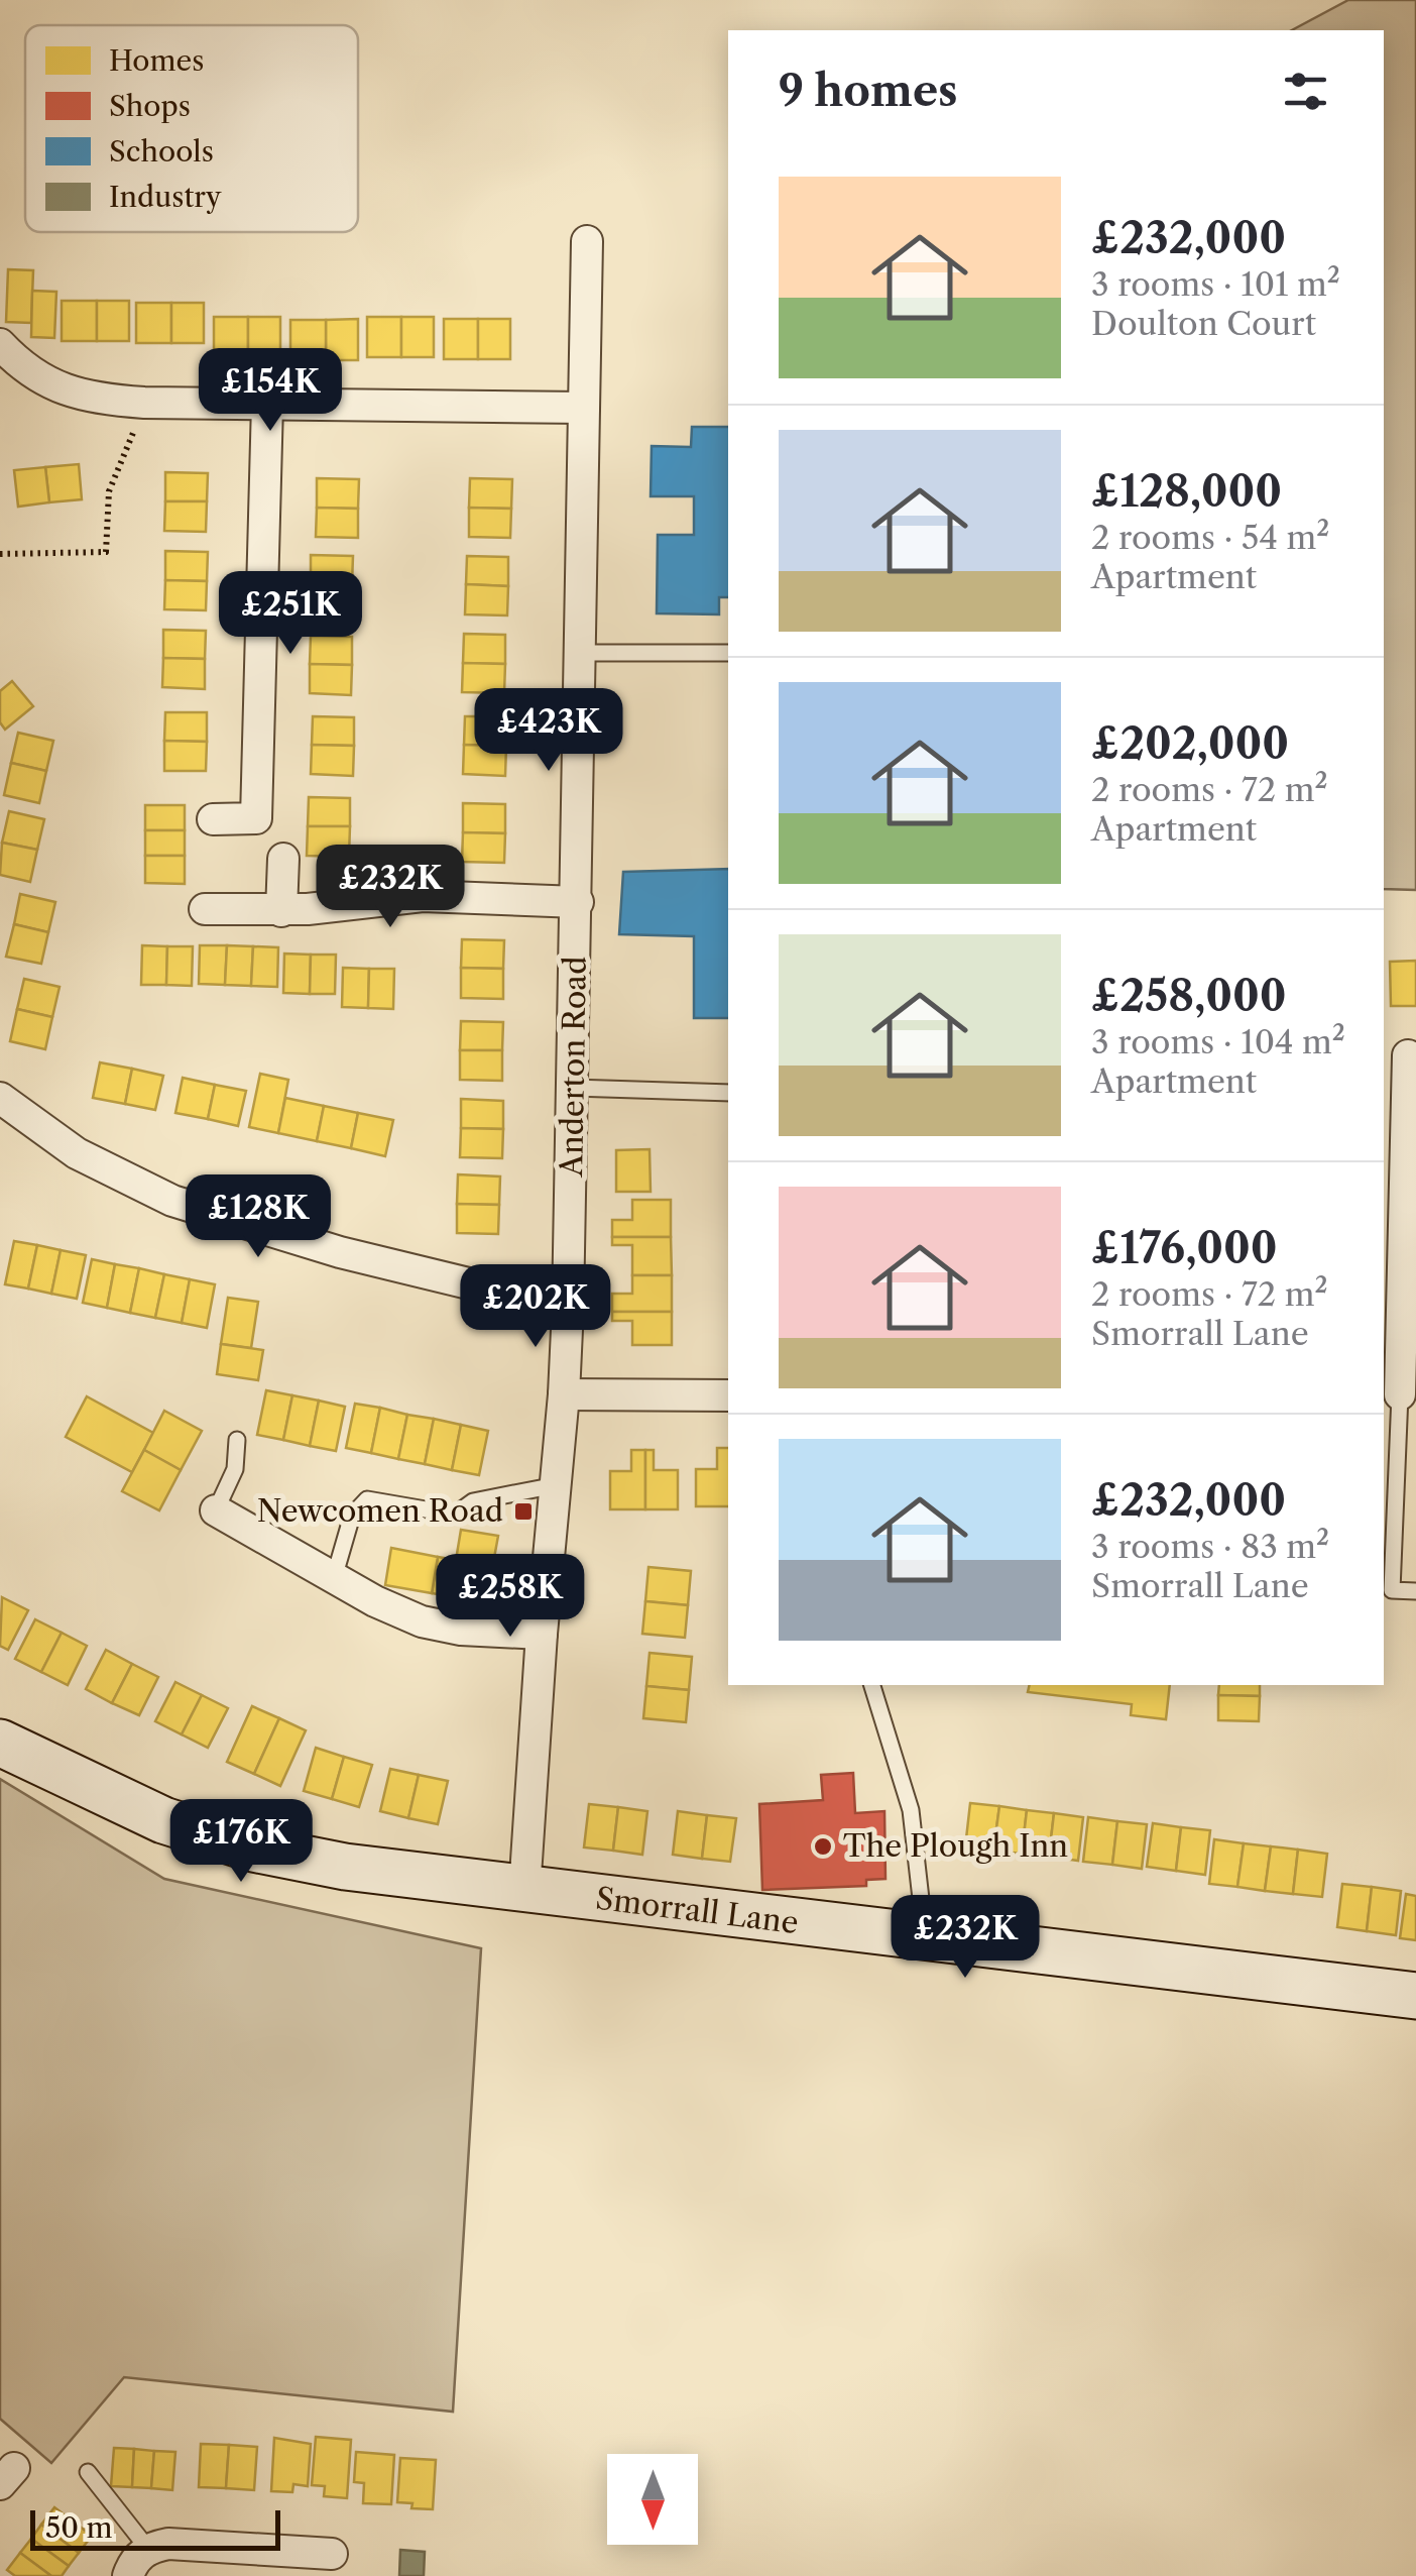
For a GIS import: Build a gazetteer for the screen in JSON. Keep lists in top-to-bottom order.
{
  "streets": {
    "street": ["Anderton Road", "Smorrall Lane"]
  },
  "crossings": [
    ["Anderton Road", "Smorrall Lane"]
  ],
  "places": {
    "transit": ["Newcomen Road"],
    "other": ["The Plough Inn"]
  },
  "legend": [
    "Homes",
    "Shops",
    "Schools",
    "Industry"
  ],
  "scale_bar": "50 m",
  "north": "bottom",
  "page": {
    "heading": "9 homes",
    "list": [
      {
        "name": "£232,000",
        "note": "3 rooms · 101 m² · Doulton Court"
      },
      {
        "name": "£128,000",
        "note": "2 rooms · 54 m² · Apartment"
      },
      {
        "name": "£202,000",
        "note": "2 rooms · 72 m² · Apartment"
      },
      {
        "name": "£258,000",
        "note": "3 rooms · 104 m² · Apartment"
      },
      {
        "name": "£176,000",
        "note": "2 rooms · 72 m² · Smorrall Lane"
      },
      {
        "name": "£232,000",
        "note": "3 rooms · 83 m² · Smorrall Lane"
      }
    ],
    "price": [
      "£154K",
      "£251K",
      "£423K",
      "£232K",
      "£128K",
      "£202K",
      "£258K",
      "£176K",
      "£232K"
    ],
    "scale": "50 m"
  }
}
